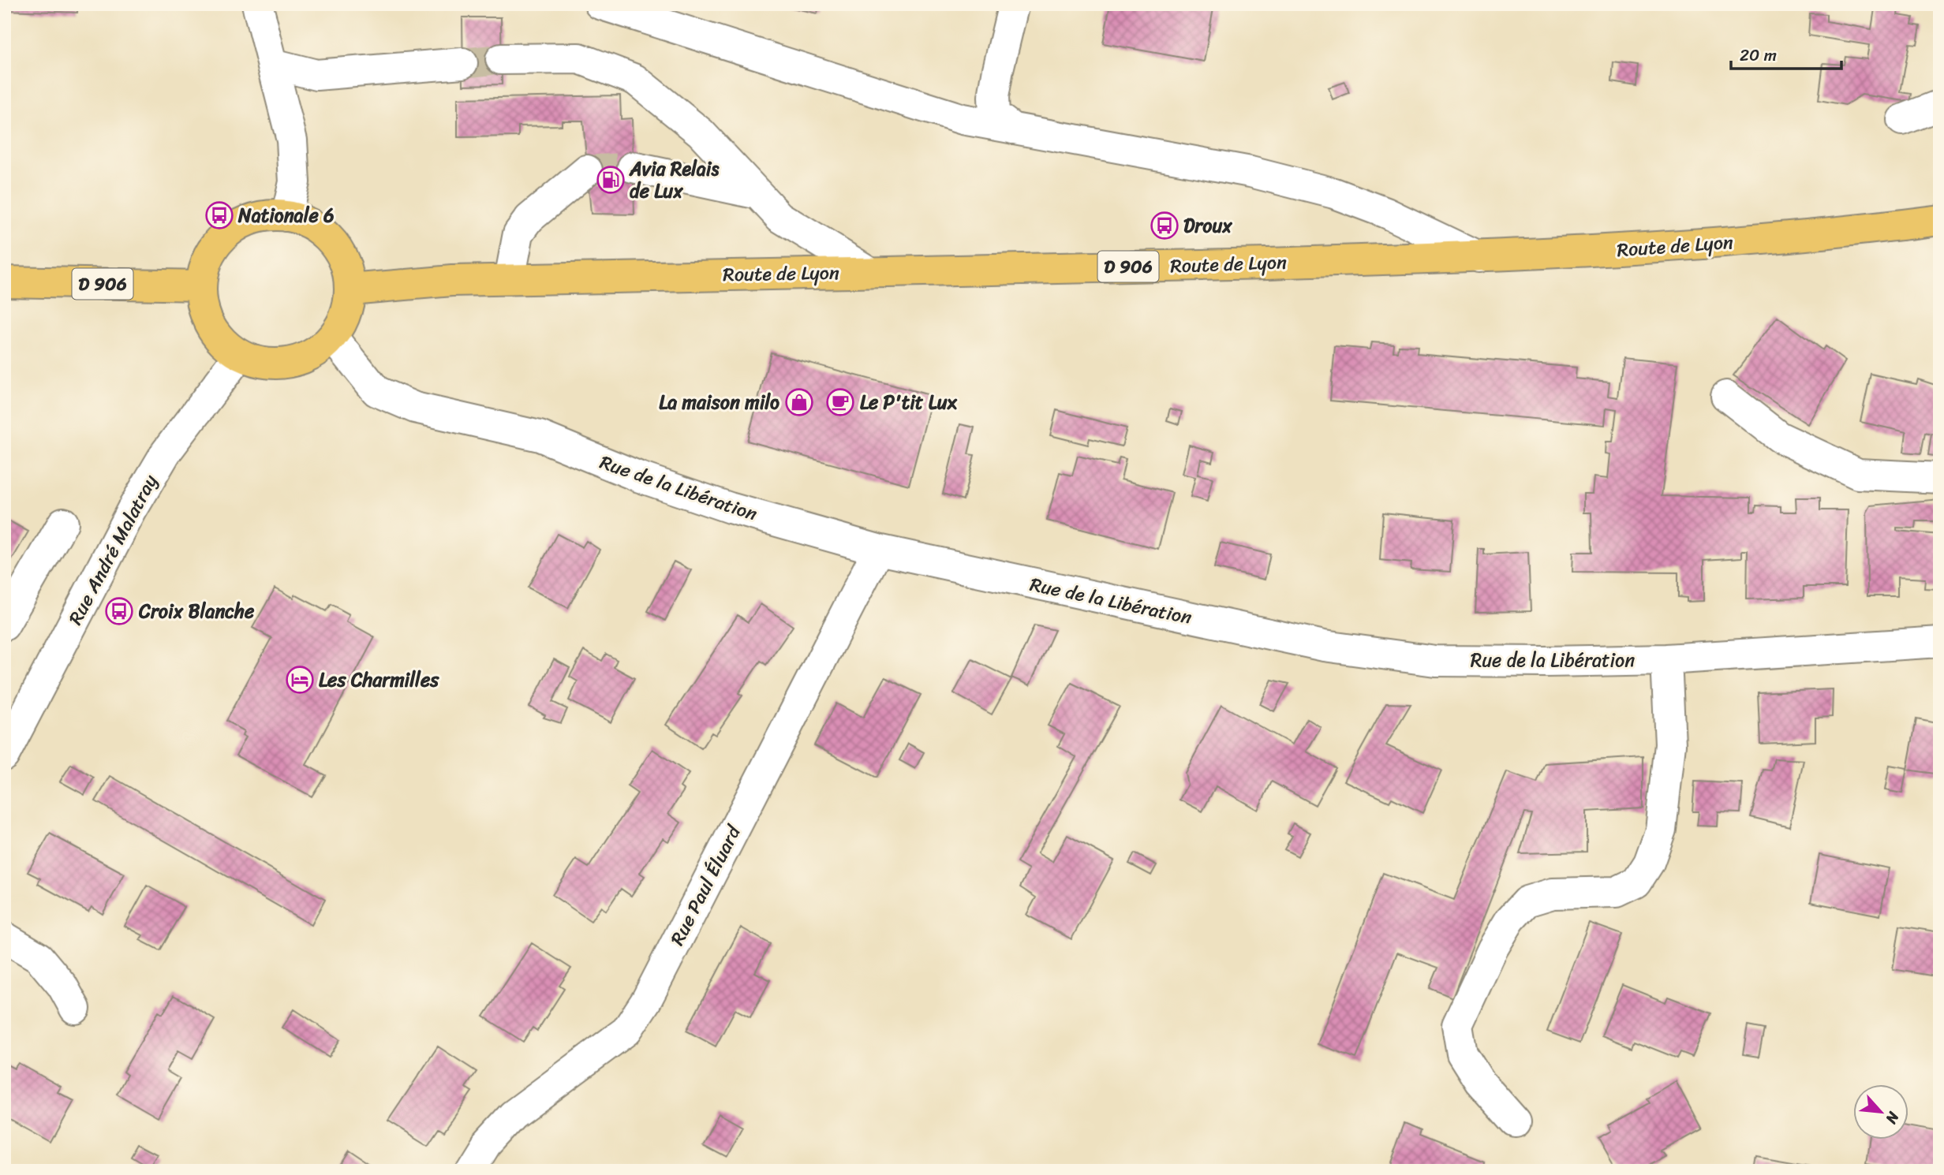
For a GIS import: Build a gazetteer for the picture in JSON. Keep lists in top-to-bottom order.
{
  "streets": {
    "main road": ["Route de Lyon", "D 906"],
    "street": ["Rue de la Libération", "Rue André Malatray", "Rue Paul Éluard"]
  },
  "crossings": [
    ["Route de Lyon", "D 906"],
    ["Route de Lyon", "Rue de la Libération"],
    ["Route de Lyon", "Rue André Malatray"],
    ["D 906", "Rue de la Libération"],
    ["D 906", "Rue André Malatray"],
    ["Rue de la Libération", "Rue André Malatray"],
    ["Rue de la Libération", "Rue Paul Éluard"]
  ],
  "places": {
    "fuel station": ["Avia Relais de Lux"],
    "bus stop": ["Nationale 6", "Droux", "Croix Blanche"],
    "shop": ["La maison milo"],
    "cafe": ["Le P'tit Lux"],
    "hotel": ["Les Charmilles"]
  },
  "scale_bar": "20 m",
  "north": "bottom right"
}
